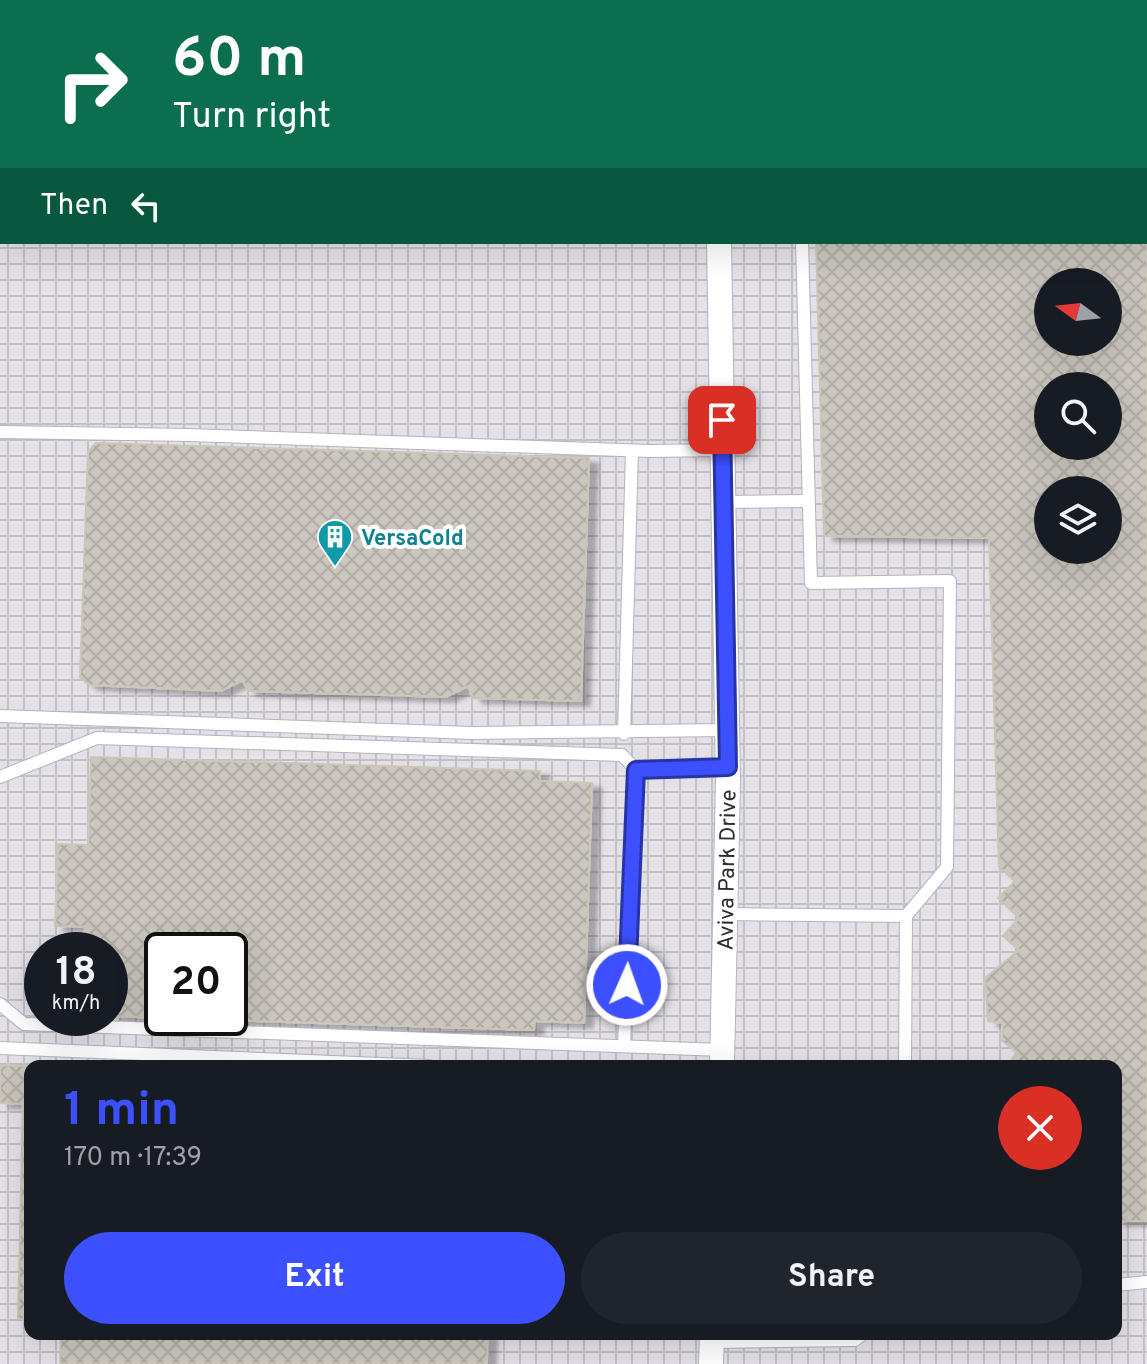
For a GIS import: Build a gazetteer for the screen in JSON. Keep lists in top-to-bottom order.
{
  "streets": {
    "street": ["Aviva Park Drive"]
  },
  "places": {
    "building": ["VersaCold"]
  },
  "north": "left",
  "page": {
    "turn": ["60 m", "Turn right"],
    "then": "Then",
    "speed": "18 km/h",
    "limit": "20",
    "heading": ["1 min", "170 m · 17:39"],
    "buttons": ["Exit", "Share"]
  }
}
